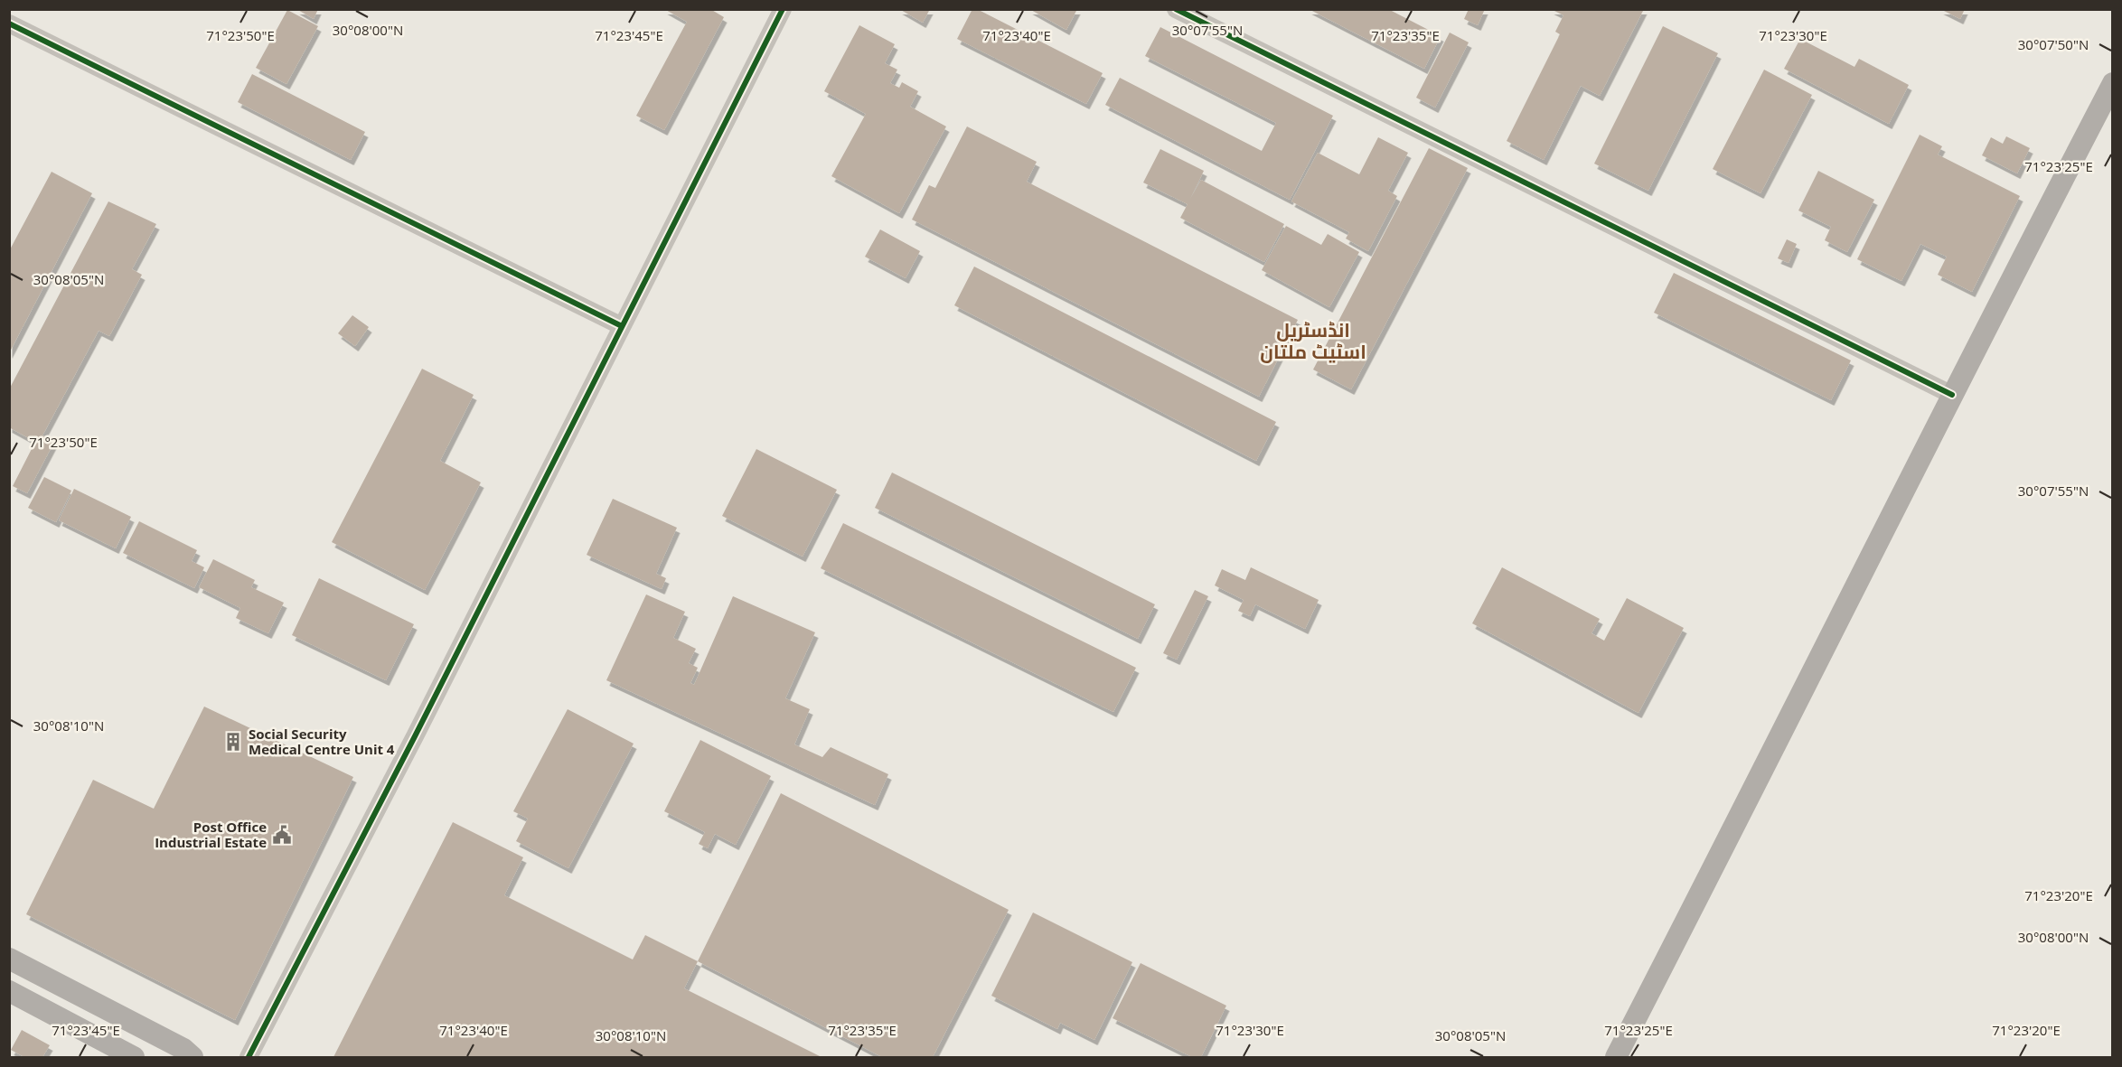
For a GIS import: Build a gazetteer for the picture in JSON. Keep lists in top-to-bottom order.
{
  "districts": ["انڈسٹریل اسٹیٹ ملتان"],
  "places": {
    "building": ["Social Security Medical Centre Unit 4"],
    "public building": ["Post Office Industrial Estate"]
  },
  "coordinates": [
    "30°08'00\"N",
    "30°07'55\"N",
    "71°23'50\"E",
    "71°23'45\"E",
    "71°23'40\"E",
    "71°23'35\"E",
    "71°23'30\"E",
    "30°07'50\"N",
    "71°23'25\"E",
    "30°08'05\"N",
    "30°08'10\"N",
    "71°23'20\"E"
  ]
}
